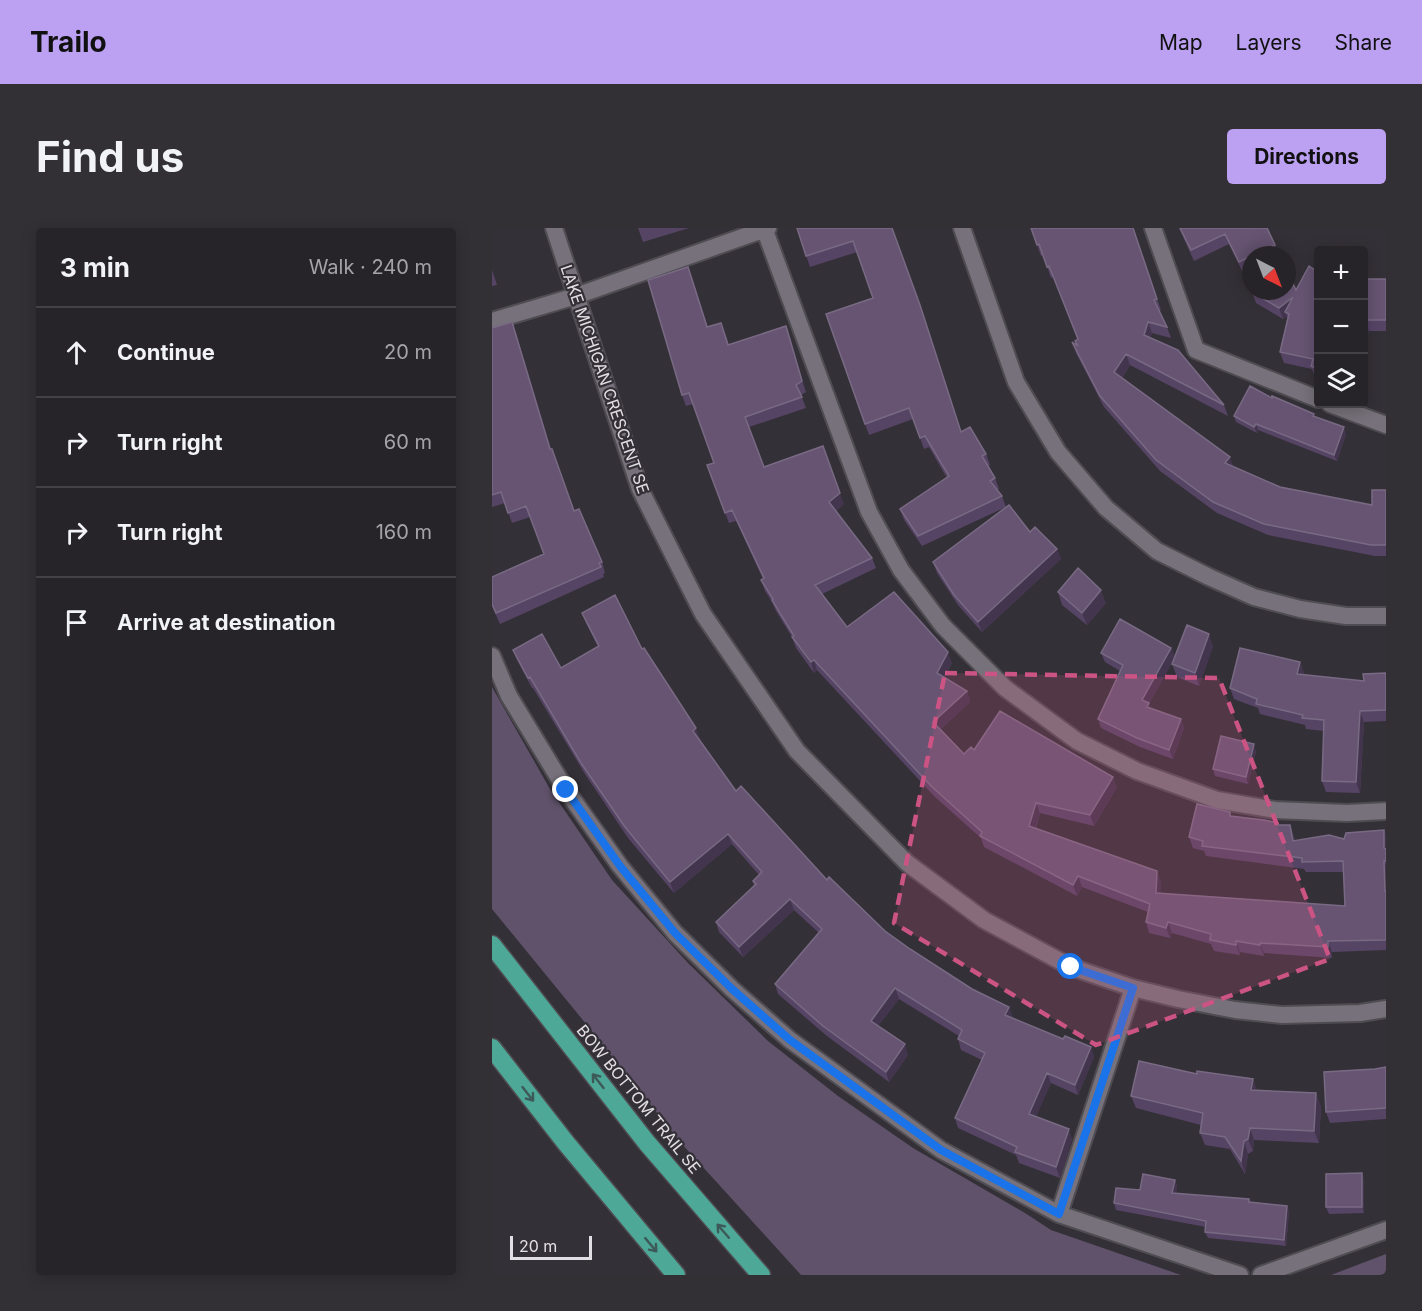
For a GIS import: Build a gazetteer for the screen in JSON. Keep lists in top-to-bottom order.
{
  "streets": {
    "highway": ["BOW BOTTOM TRAIL SE"],
    "street": ["LAKE MICHIGAN CRESCENT SE"]
  },
  "scale_bar": "20 m",
  "north": "bottom right",
  "page": {
    "header": "Trailo",
    "nav": ["Map", "Layers", "Share"],
    "buttons": "Directions",
    "title": "Find us",
    "heading": ["3 min", "Walk · 240 m"],
    "map_buttons": ["+", "−"],
    "list": [
      ["Continue", "20 m"],
      ["Turn right", "60 m"],
      ["Turn right", "160 m"],
      "Arrive at destination"
    ],
    "scale": "20 m"
  }
}
